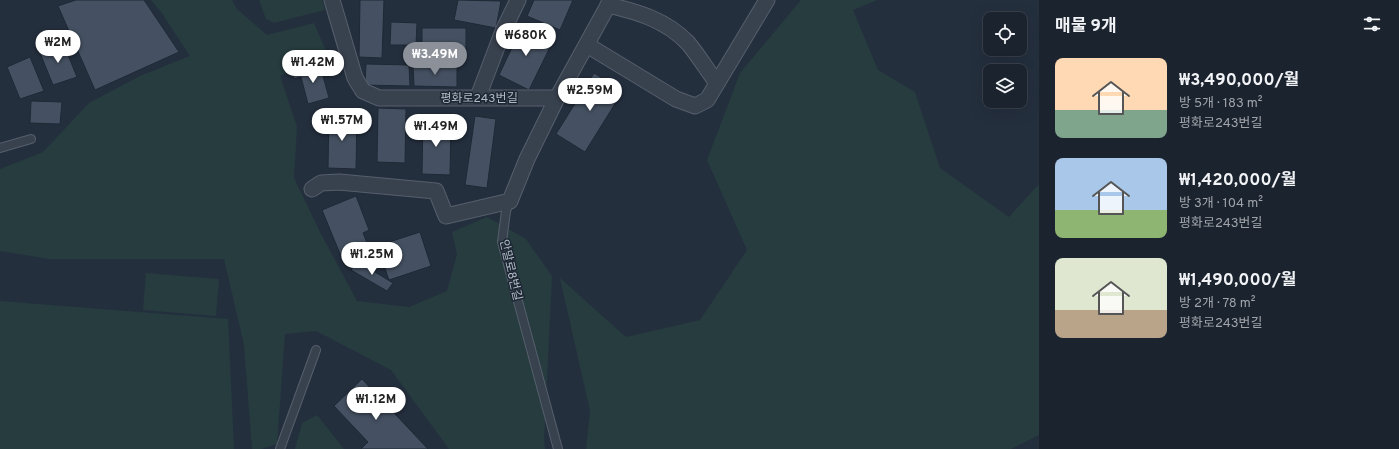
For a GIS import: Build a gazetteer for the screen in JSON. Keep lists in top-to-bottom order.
{
  "streets": {
    "street": ["평화로243번길", "안말로8번길"]
  },
  "crossings": [
    ["평화로243번길", "안말로8번길"]
  ],
  "page": {
    "heading": "매물 9개",
    "price": [
      "₩680K",
      "₩2M",
      "₩3.49M",
      "₩1.42M",
      "₩2.59M",
      "₩1.57M",
      "₩1.49M",
      "₩1.25M",
      "₩1.12M"
    ],
    "list": [
      {
        "name": "₩3,490,000/월",
        "note": "방 5개 · 183 m² · 평화로243번길"
      },
      {
        "name": "₩1,420,000/월",
        "note": "방 3개 · 104 m² · 평화로243번길"
      },
      {
        "name": "₩1,490,000/월",
        "note": "방 2개 · 78 m² · 평화로243번길"
      }
    ]
  }
}
